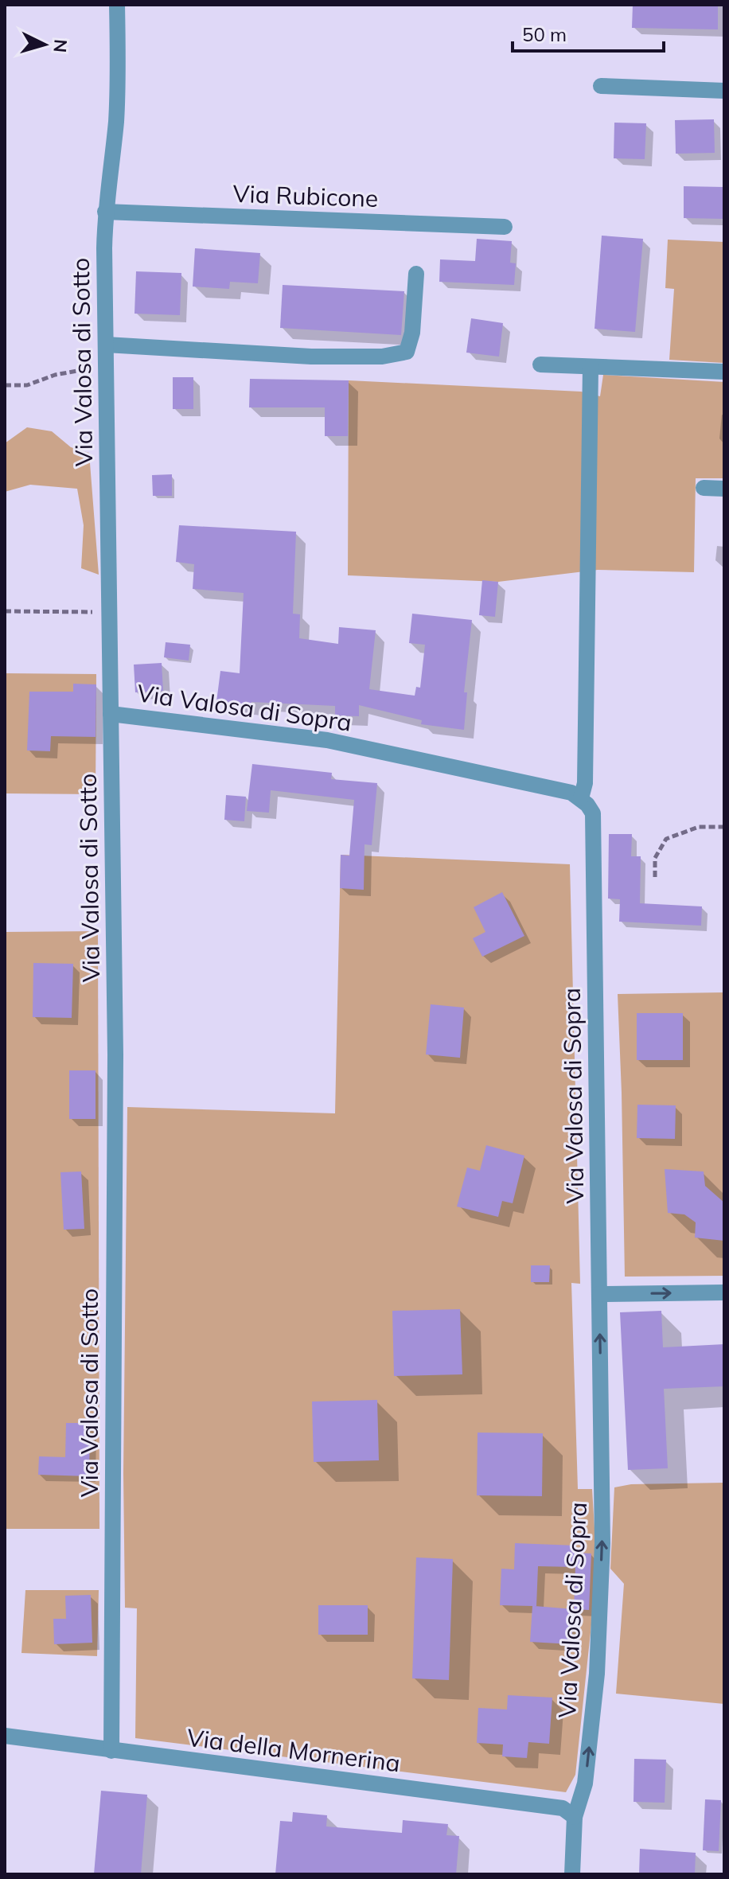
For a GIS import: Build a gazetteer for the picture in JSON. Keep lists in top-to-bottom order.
{
  "streets": {
    "street": [
      "Via Rubicone",
      "Via Valosa di Sotto",
      "Via Valosa di Sopra",
      "Via della Mornerina"
    ]
  },
  "crossings": [
    ["Via Rubicone", "Via Valosa di Sotto"],
    ["Via Valosa di Sotto", "Via Valosa di Sopra"],
    ["Via Valosa di Sotto", "Via della Mornerina"],
    ["Via Valosa di Sopra", "Via della Mornerina"]
  ],
  "scale_bar": "50 m",
  "north": "right"
}
